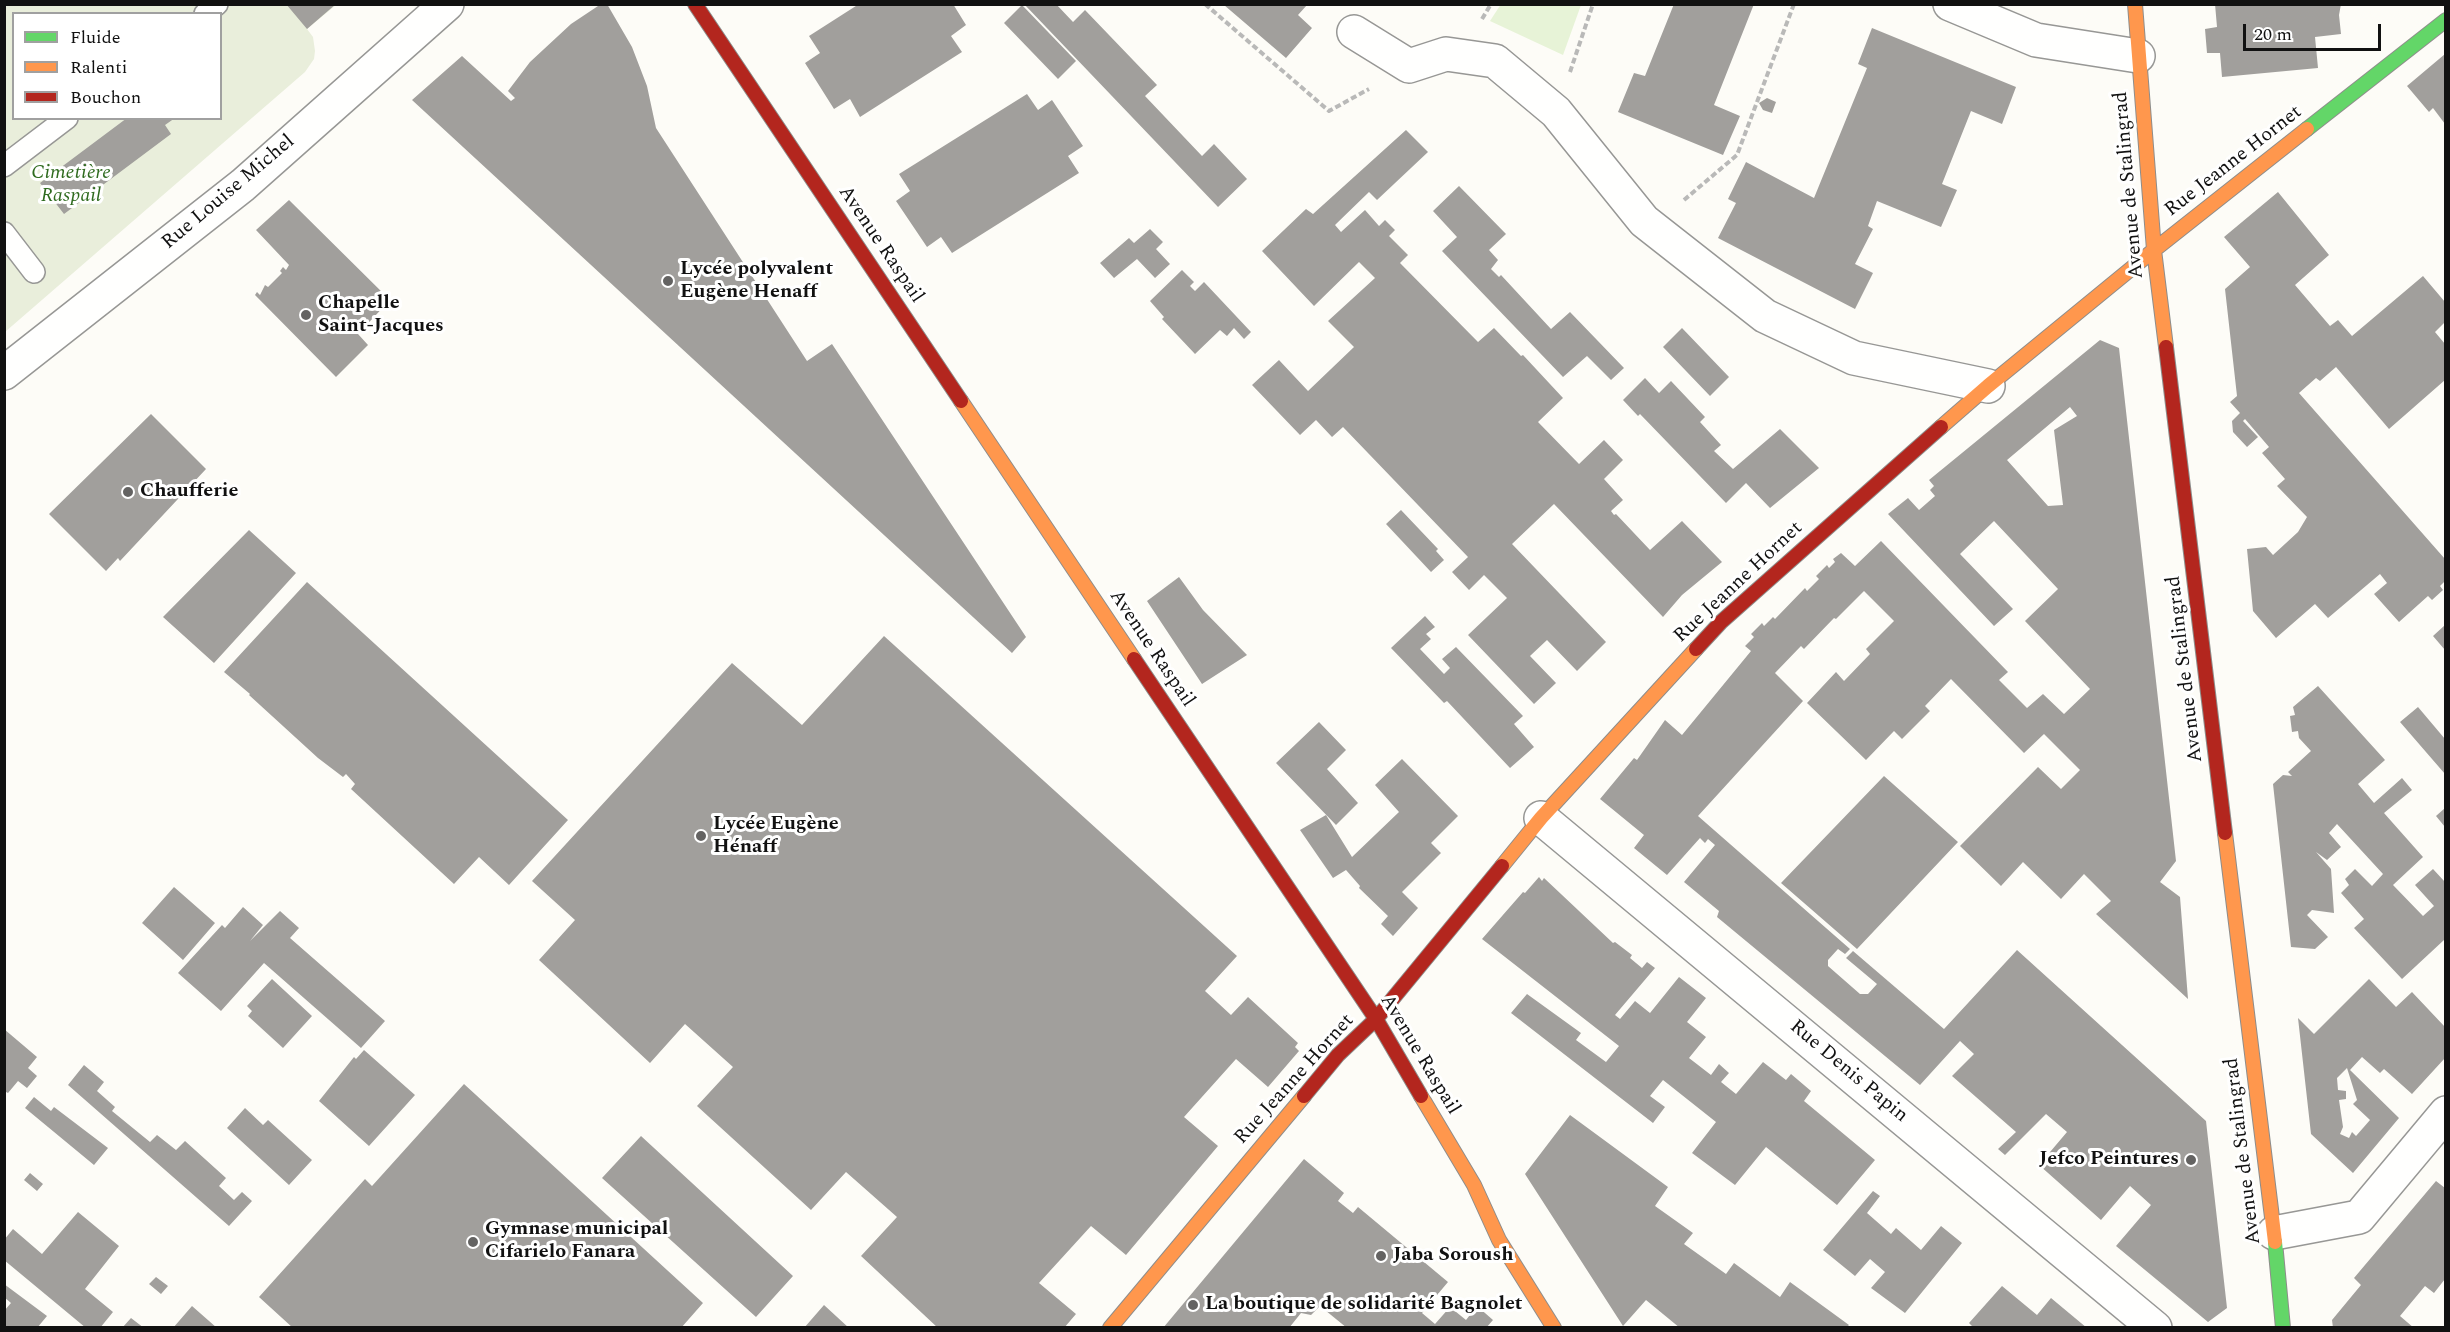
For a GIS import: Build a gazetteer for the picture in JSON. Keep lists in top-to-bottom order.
{
  "streets": {
    "main road": ["Rue Jeanne Hornet", "Avenue de Stalingrad", "Avenue Raspail"],
    "street": ["Rue Louise Michel", "Rue Denis Papin"]
  },
  "crossings": [
    ["Rue Jeanne Hornet", "Avenue de Stalingrad"],
    ["Rue Jeanne Hornet", "Avenue Raspail"],
    ["Rue Jeanne Hornet", "Rue Denis Papin"]
  ],
  "parks": ["Cimetière Raspail"],
  "places": [
    "Lycée polyvalent Eugène Henaff",
    "Chapelle Saint-Jacques",
    "Chaufferie",
    "Lycée Eugène Hénaff",
    "Jefco Peintures",
    "Gymnase municipal Cifarielo Fanara",
    "Jaba Soroush",
    "La boutique de solidarité Bagnolet"
  ],
  "legend": ["Fluide", "Ralenti", "Bouchon"],
  "scale_bar": "20 m"
}
